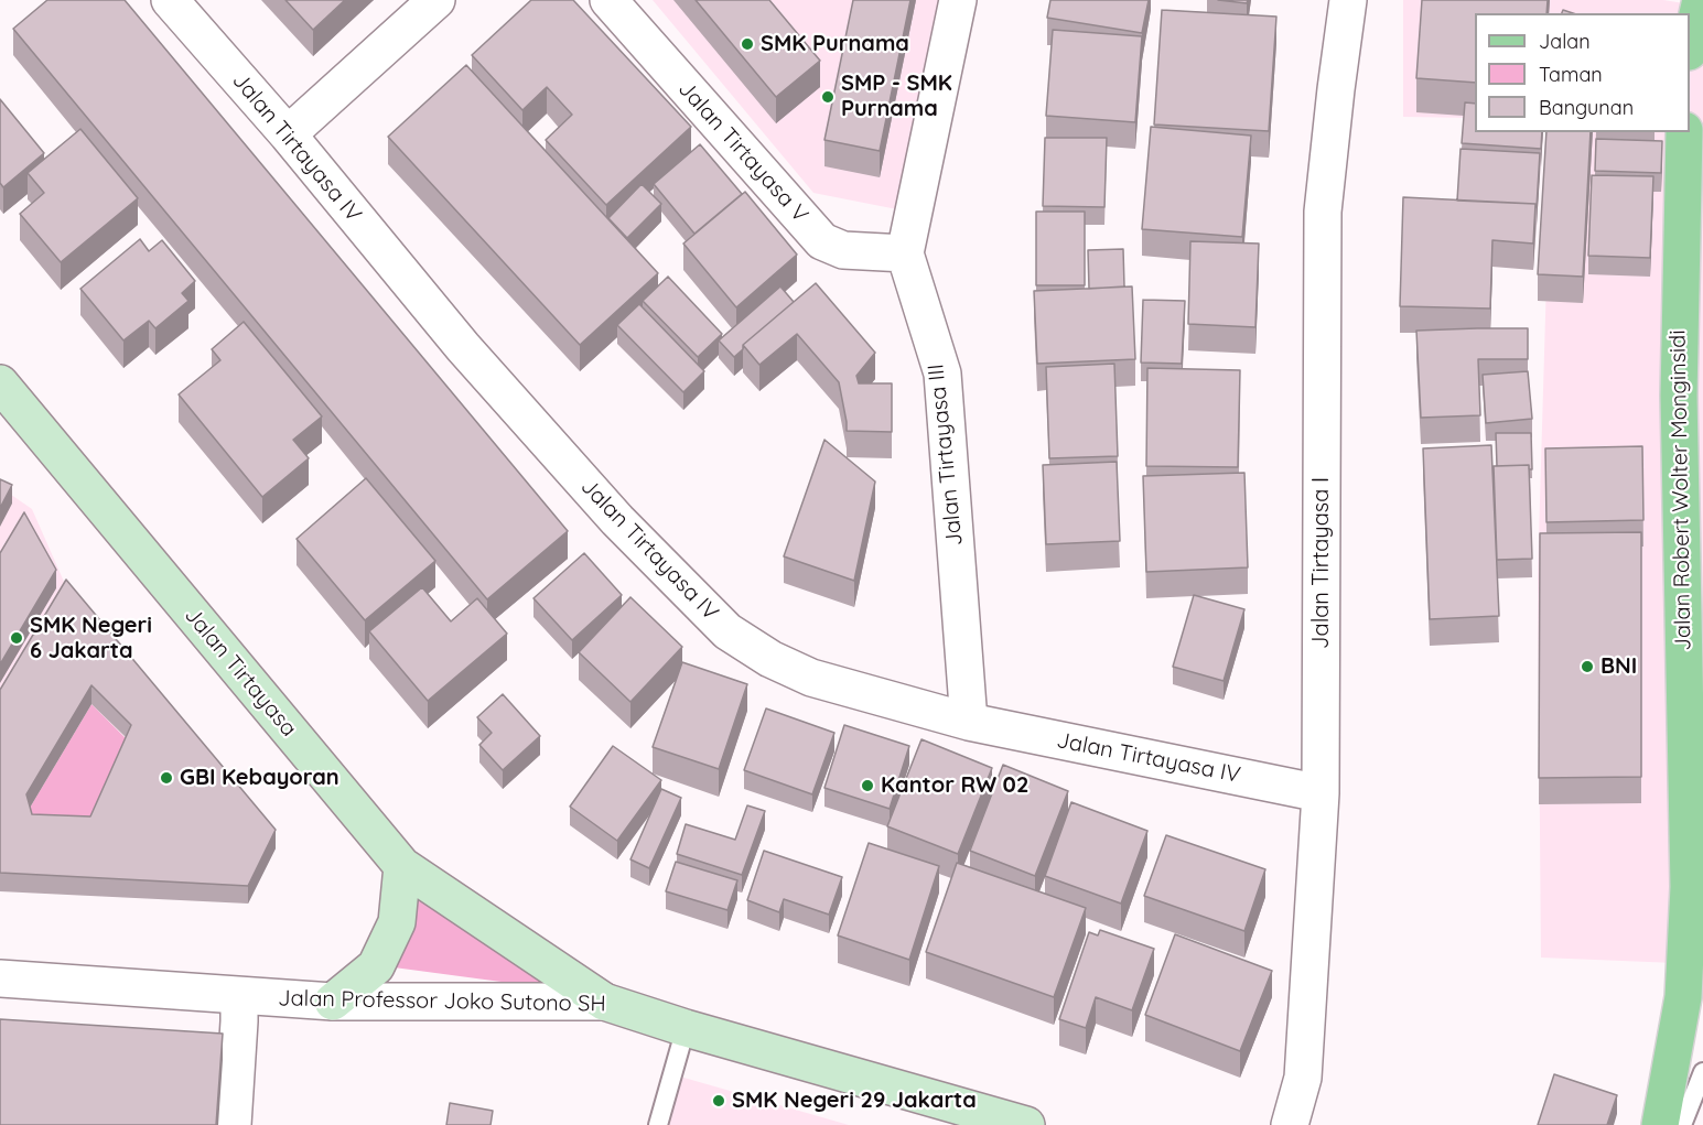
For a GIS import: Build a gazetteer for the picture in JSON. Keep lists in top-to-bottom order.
{
  "streets": {
    "main road": ["Jalan Robert Wolter Monginsidi", "Jalan Tirtayasa", "Jalan Professor Joko Sutono SH"],
    "street": [
      "Jalan Tirtayasa IV",
      "Jalan Tirtayasa V",
      "Jalan Tirtayasa III",
      "Jalan Tirtayasa I"
    ]
  },
  "crossings": [
    ["Jalan Tirtayasa IV", "Jalan Tirtayasa III"],
    ["Jalan Tirtayasa IV", "Jalan Tirtayasa I"],
    ["Jalan Tirtayasa V", "Jalan Tirtayasa III"],
    ["Jalan Tirtayasa", "Jalan Professor Joko Sutono SH"]
  ],
  "places": [
    "SMK Purnama",
    "SMP - SMK Purnama",
    "SMK Negeri 6 Jakarta",
    "BNI",
    "GBI Kebayoran",
    "Kantor RW 02",
    "SMK Negeri 29 Jakarta"
  ],
  "legend": ["Jalan", "Taman", "Bangunan"]
}
